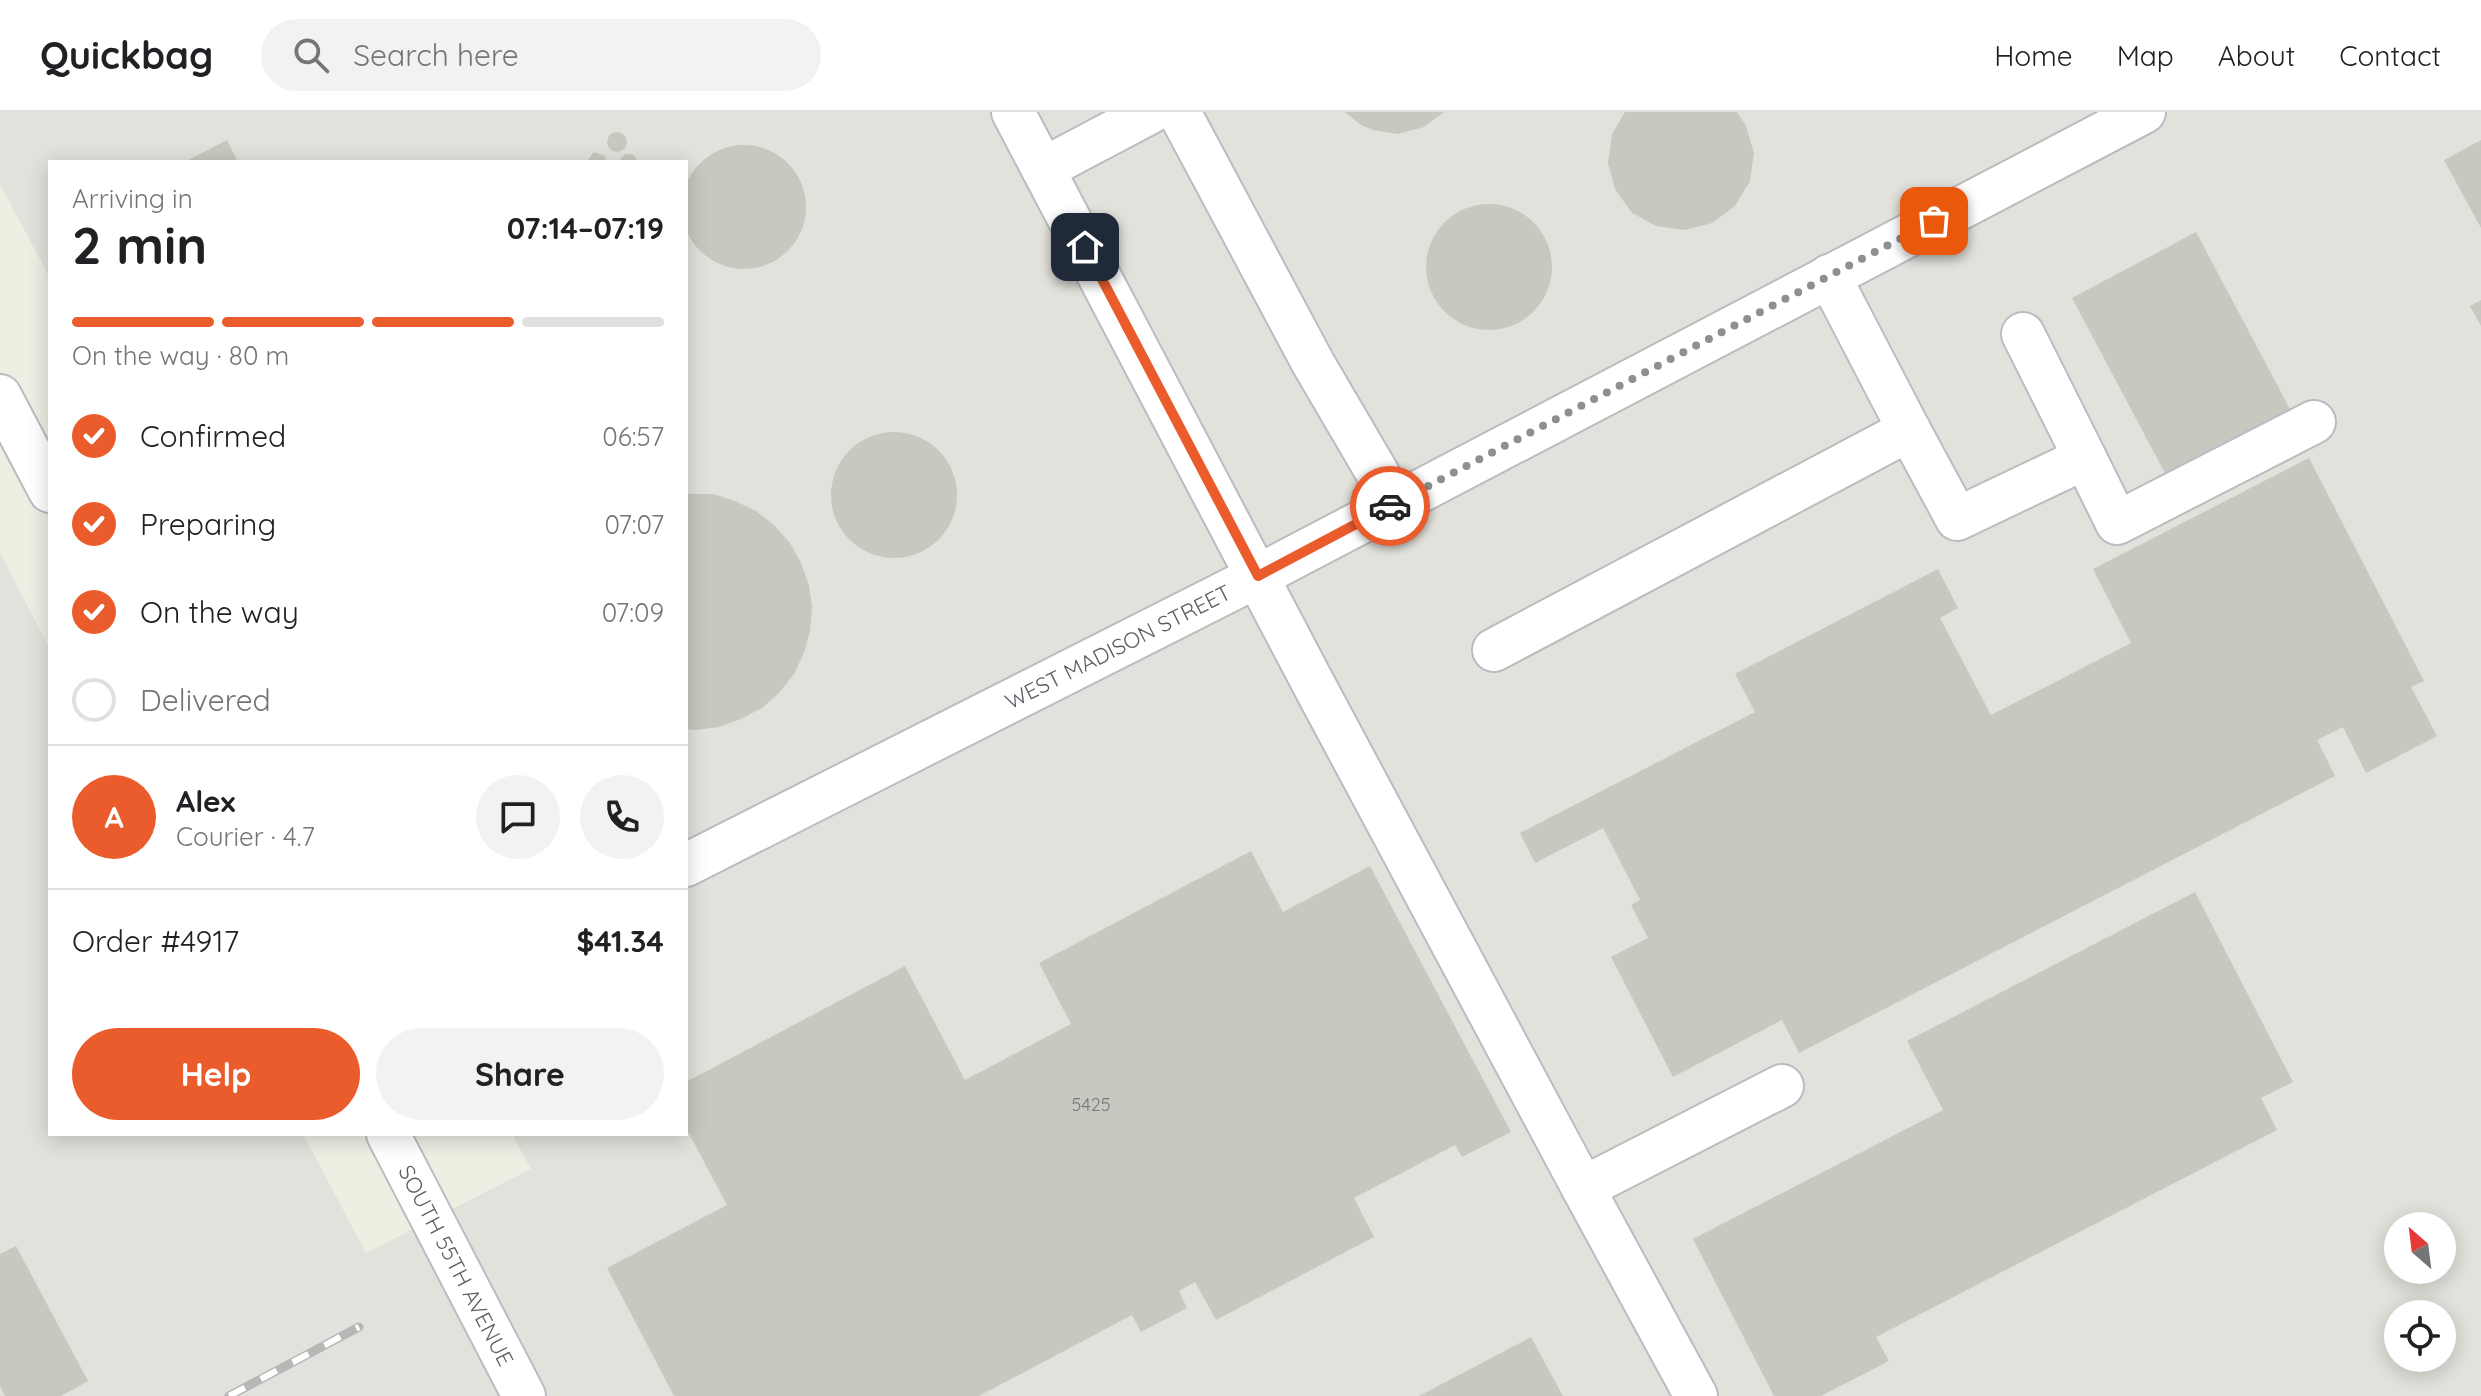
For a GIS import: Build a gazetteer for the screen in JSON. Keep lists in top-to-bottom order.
{
  "streets": {
    "street": ["WEST MADISON STREET", "SOUTH 55TH AVENUE"]
  },
  "house_numbers": ["5425"],
  "north": "top left",
  "page": {
    "header": "Quickbag",
    "search": "Search here",
    "nav": [
      "Home",
      "Map",
      "About",
      "Contact"
    ],
    "heading": ["2 min", "Arriving in", "07:14–07:19"],
    "panel": [
      "Alex",
      "Courier · 4.7",
      "Order #4917",
      "$41.34"
    ],
    "bar": "On the way · 80 m",
    "list": [
      ["Confirmed", "06:57"],
      ["Preparing", "07:07"],
      ["On the way", "07:09"],
      "Delivered"
    ],
    "round": "A",
    "buttons": ["Help", "Share"]
  }
}
